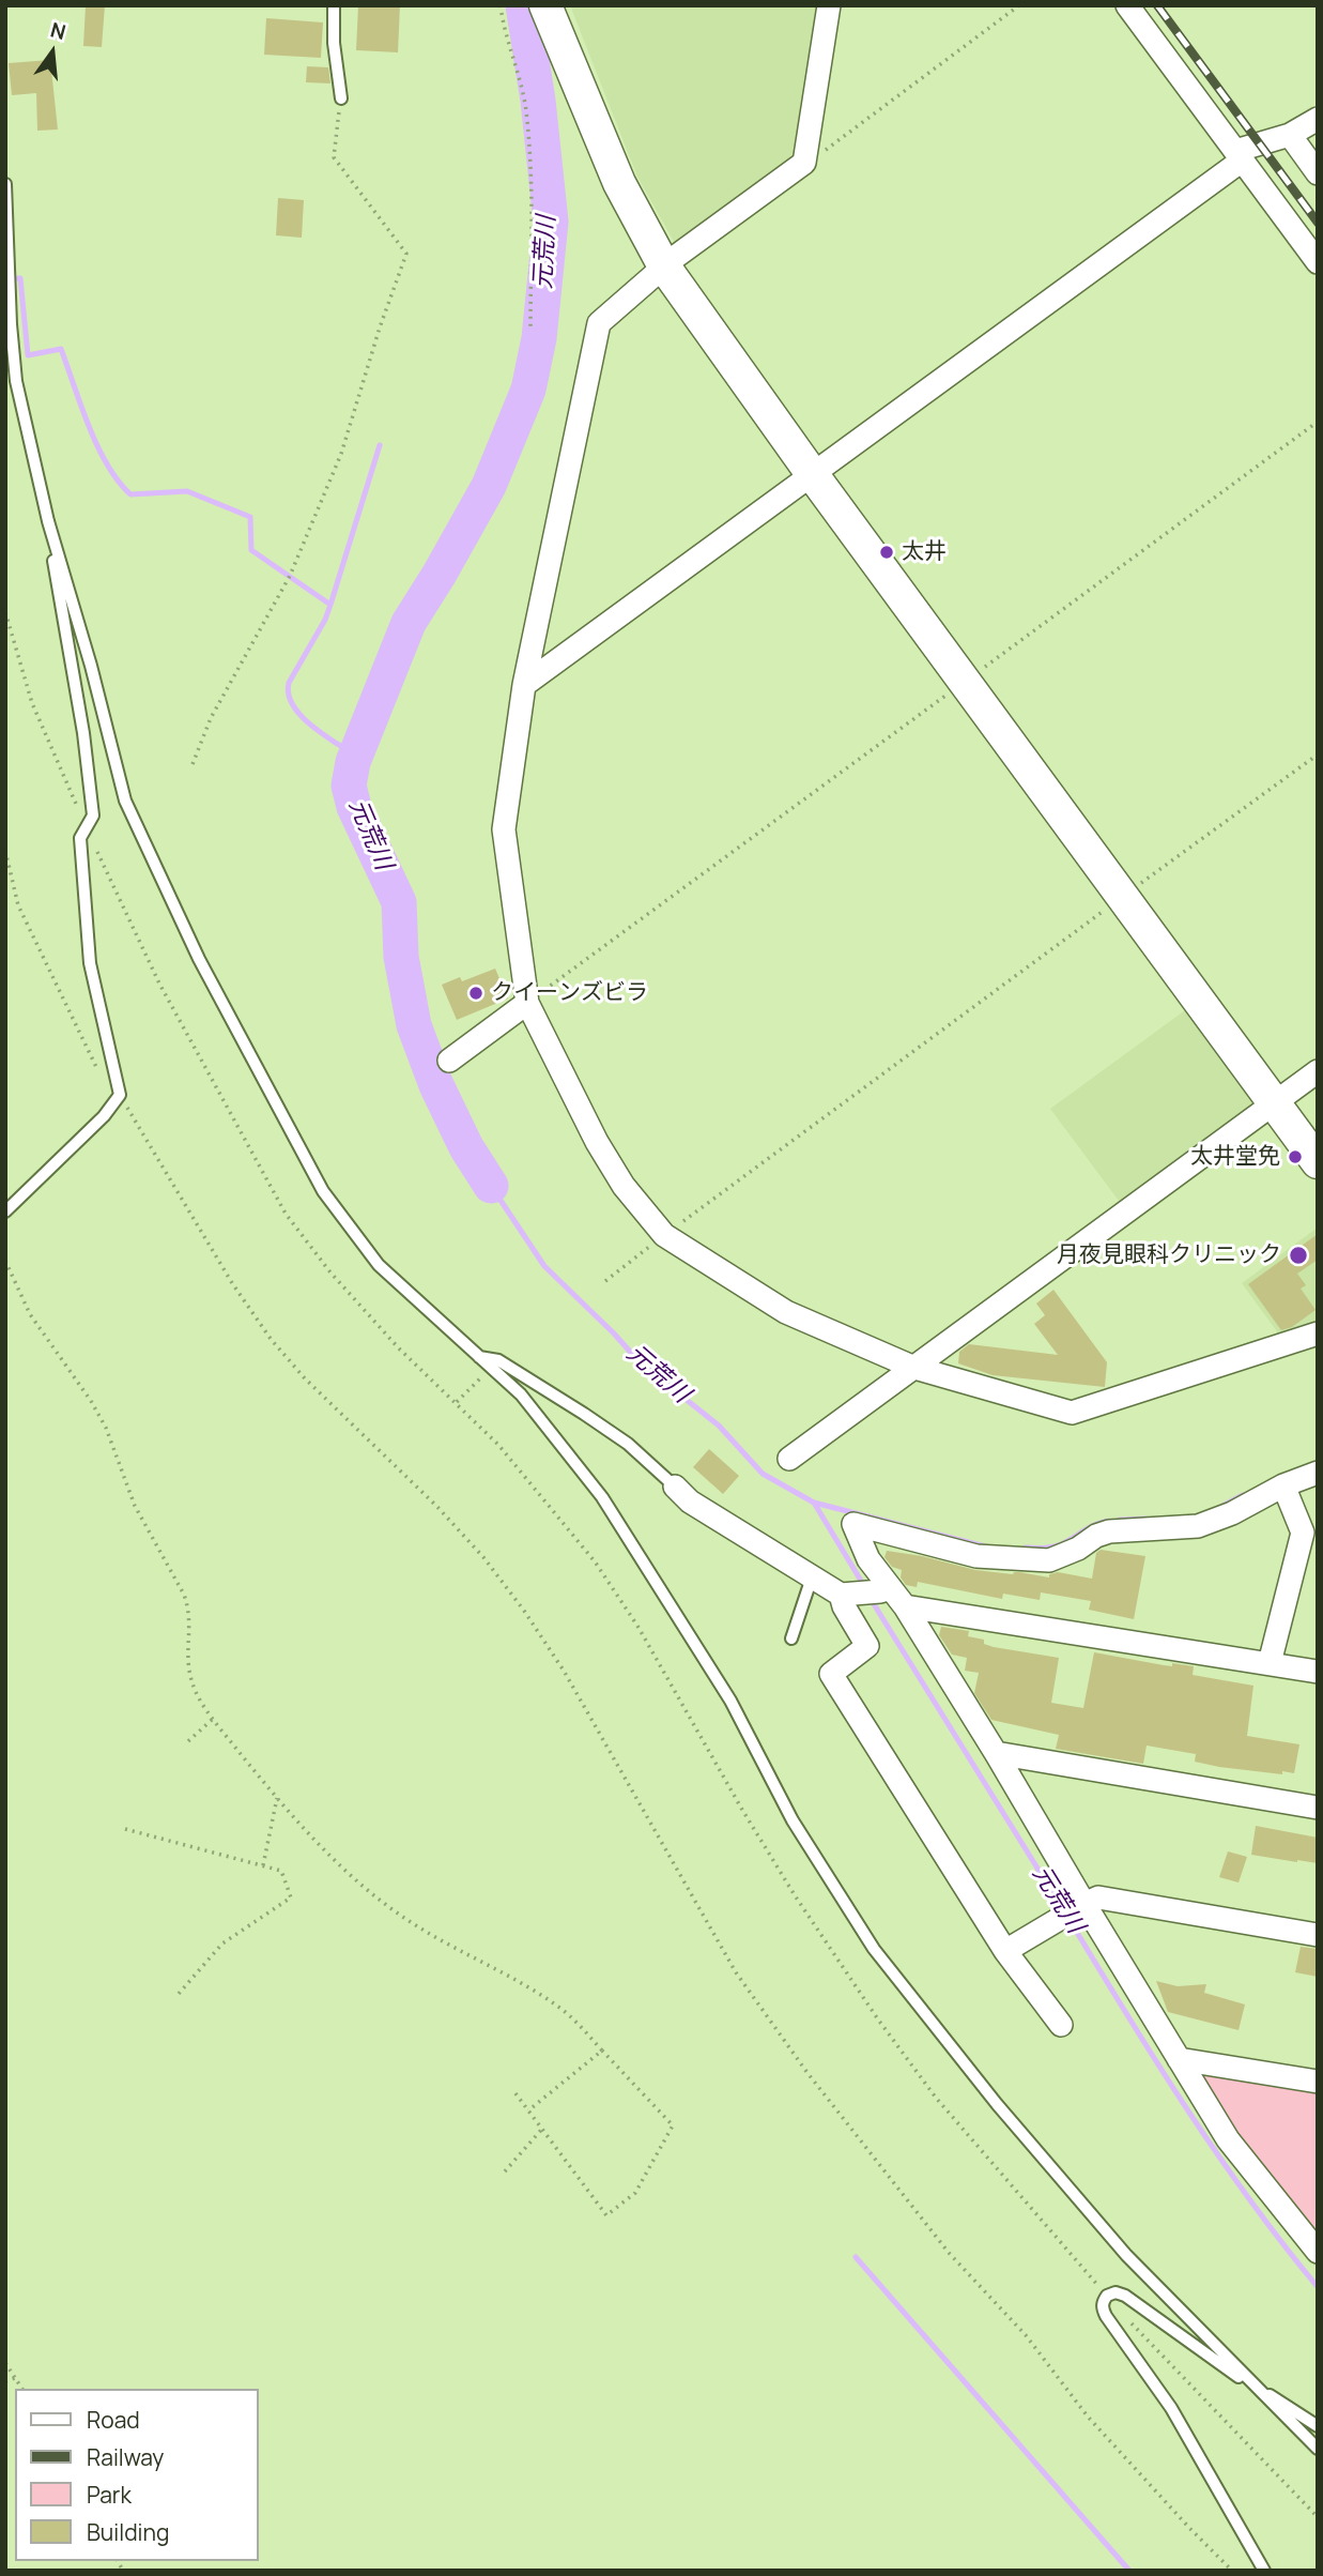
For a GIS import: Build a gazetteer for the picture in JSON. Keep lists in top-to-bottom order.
{
  "water": ["元荒川"],
  "places": [
    "太井",
    "クイーンズビラ",
    "太井堂免",
    "月夜見眼科クリニック"
  ],
  "legend": [
    "Road",
    "Railway",
    "Park",
    "Building"
  ],
  "north": "top"
}
